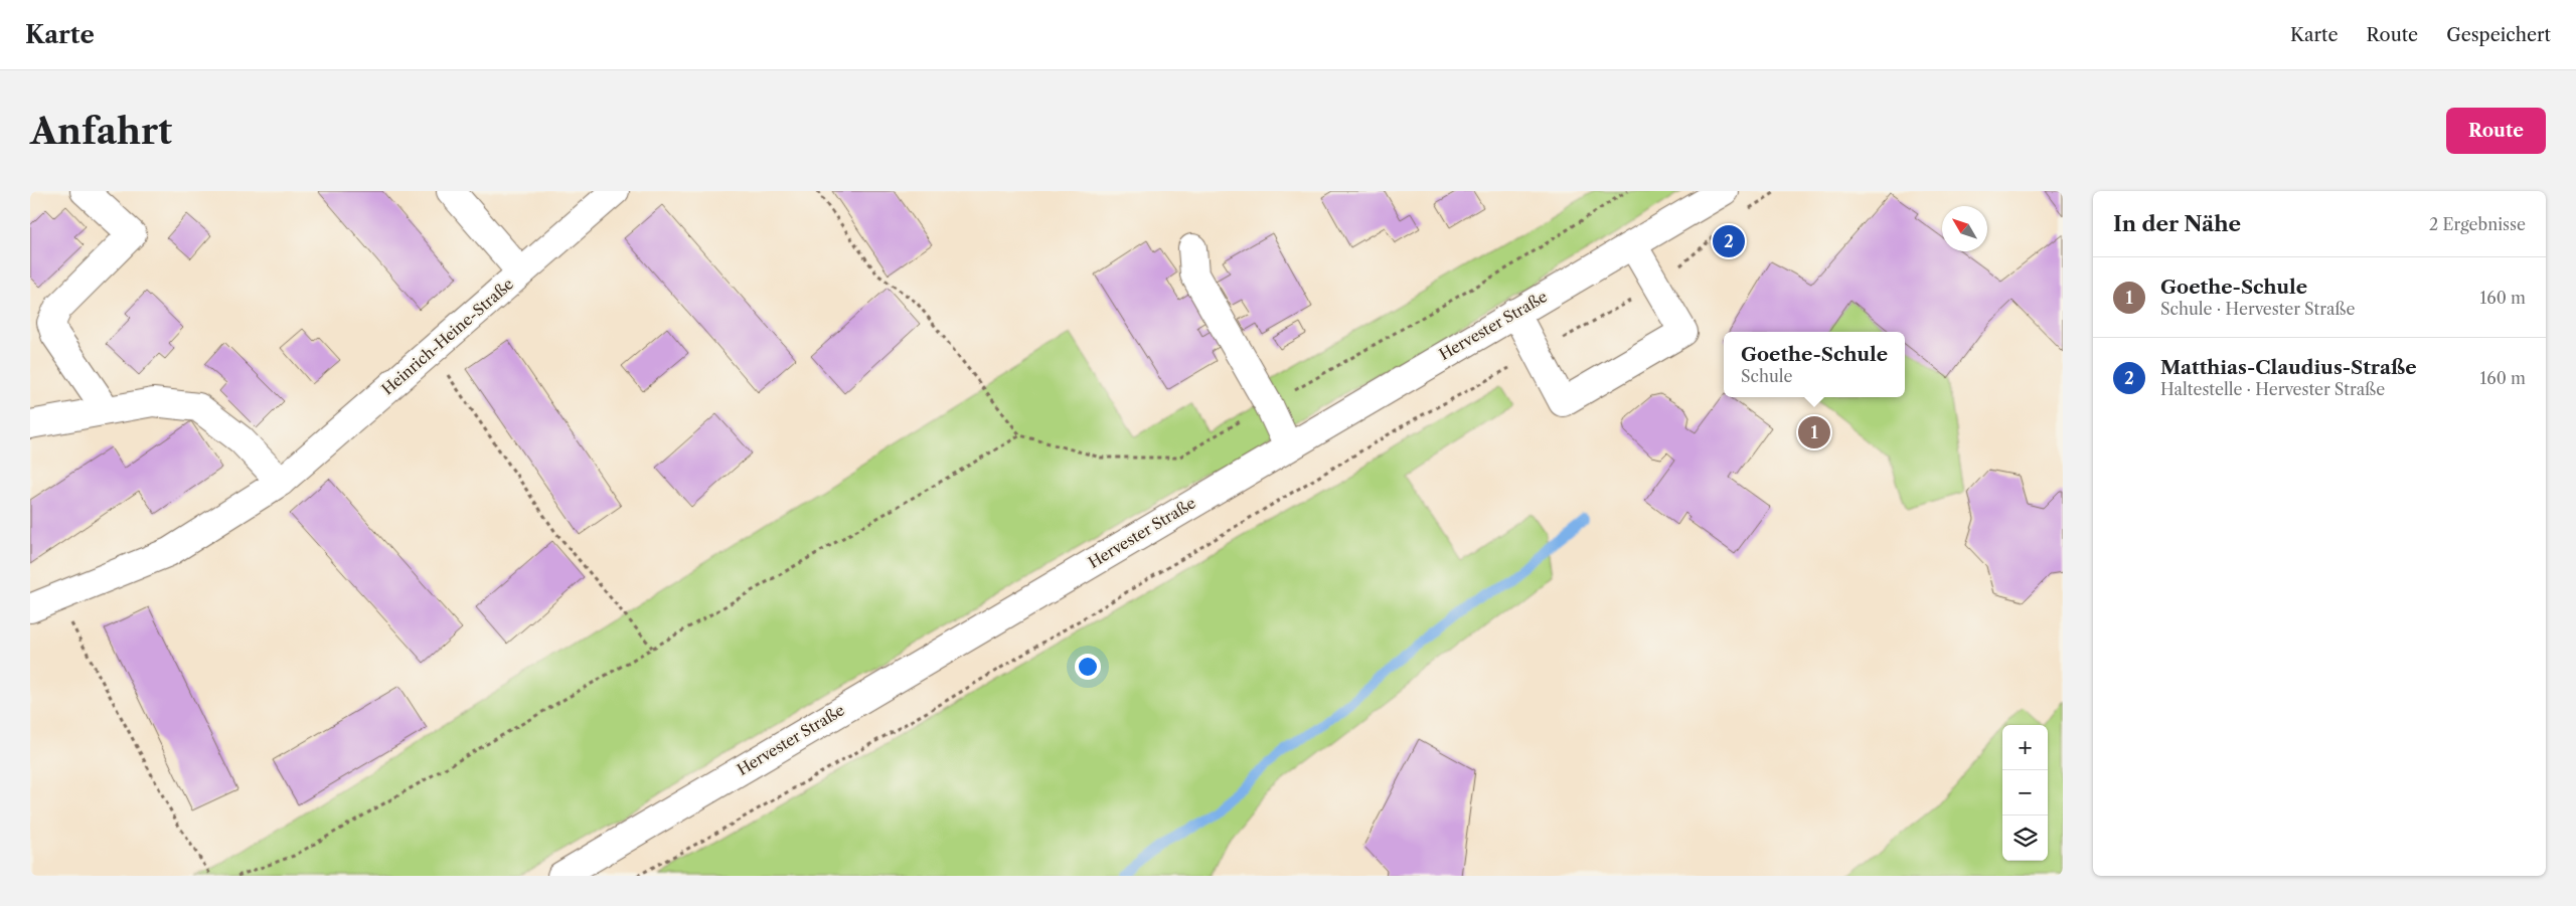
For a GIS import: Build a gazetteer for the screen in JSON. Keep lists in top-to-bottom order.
{
  "streets": {
    "street": ["Hervester Straße", "Heinrich-Heine-Straße"]
  },
  "north": "top left",
  "page": {
    "header": "Karte",
    "nav": ["Karte", "Route", "Gespeichert"],
    "buttons": "Route",
    "title": "Anfahrt",
    "heading": ["In der Nähe", "2 Ergebnisse"],
    "pins": ["2", "1"],
    "list": [
      {
        "mark": "1",
        "name": "Goethe-Schule",
        "note": "Schule · Hervester Straße",
        "value": "160 m"
      },
      {
        "mark": "2",
        "name": "Matthias-Claudius-Straße",
        "note": "Haltestelle · Hervester Straße",
        "value": "160 m"
      }
    ],
    "popup": ["Goethe-Schule", "Schule"],
    "map_buttons": ["+", "−"]
  }
}
